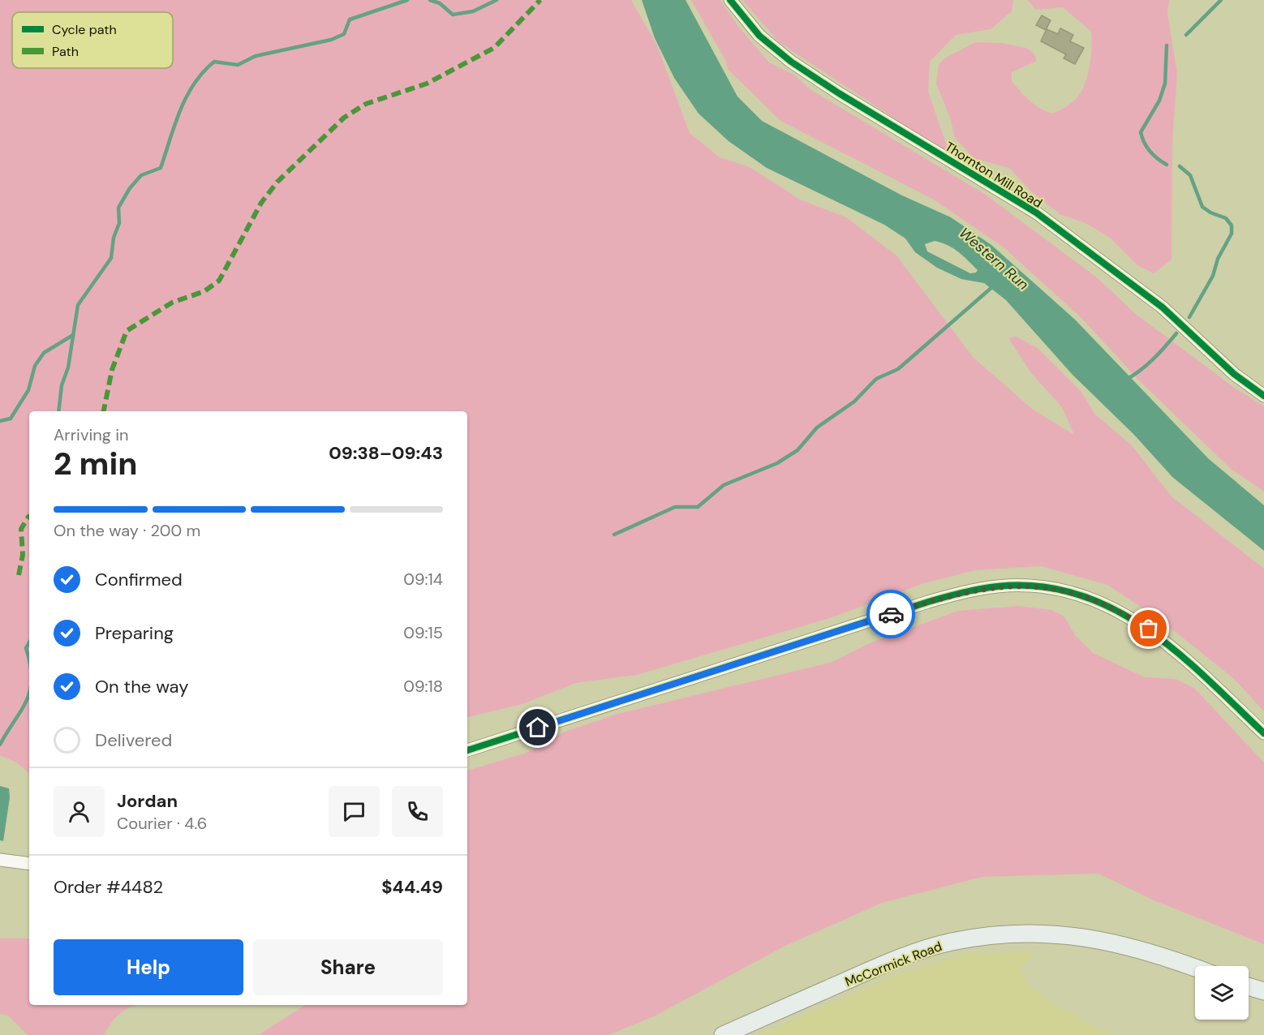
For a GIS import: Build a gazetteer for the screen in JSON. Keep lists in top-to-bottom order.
{
  "streets": {
    "main road": ["McCormick Road"],
    "street": ["Thornton Mill Road"]
  },
  "water": ["Western Run"],
  "legend": ["Cycle path", "Path"],
  "page": {
    "heading": ["2 min", "Arriving in", "09:38–09:43"],
    "panel": [
      "Jordan",
      "Courier · 4.6",
      "Order #4482",
      "$44.49"
    ],
    "bar": "On the way · 200 m",
    "list": [
      ["Confirmed", "09:14"],
      ["Preparing", "09:15"],
      ["On the way", "09:18"],
      "Delivered"
    ],
    "buttons": ["Help", "Share"]
  }
}
